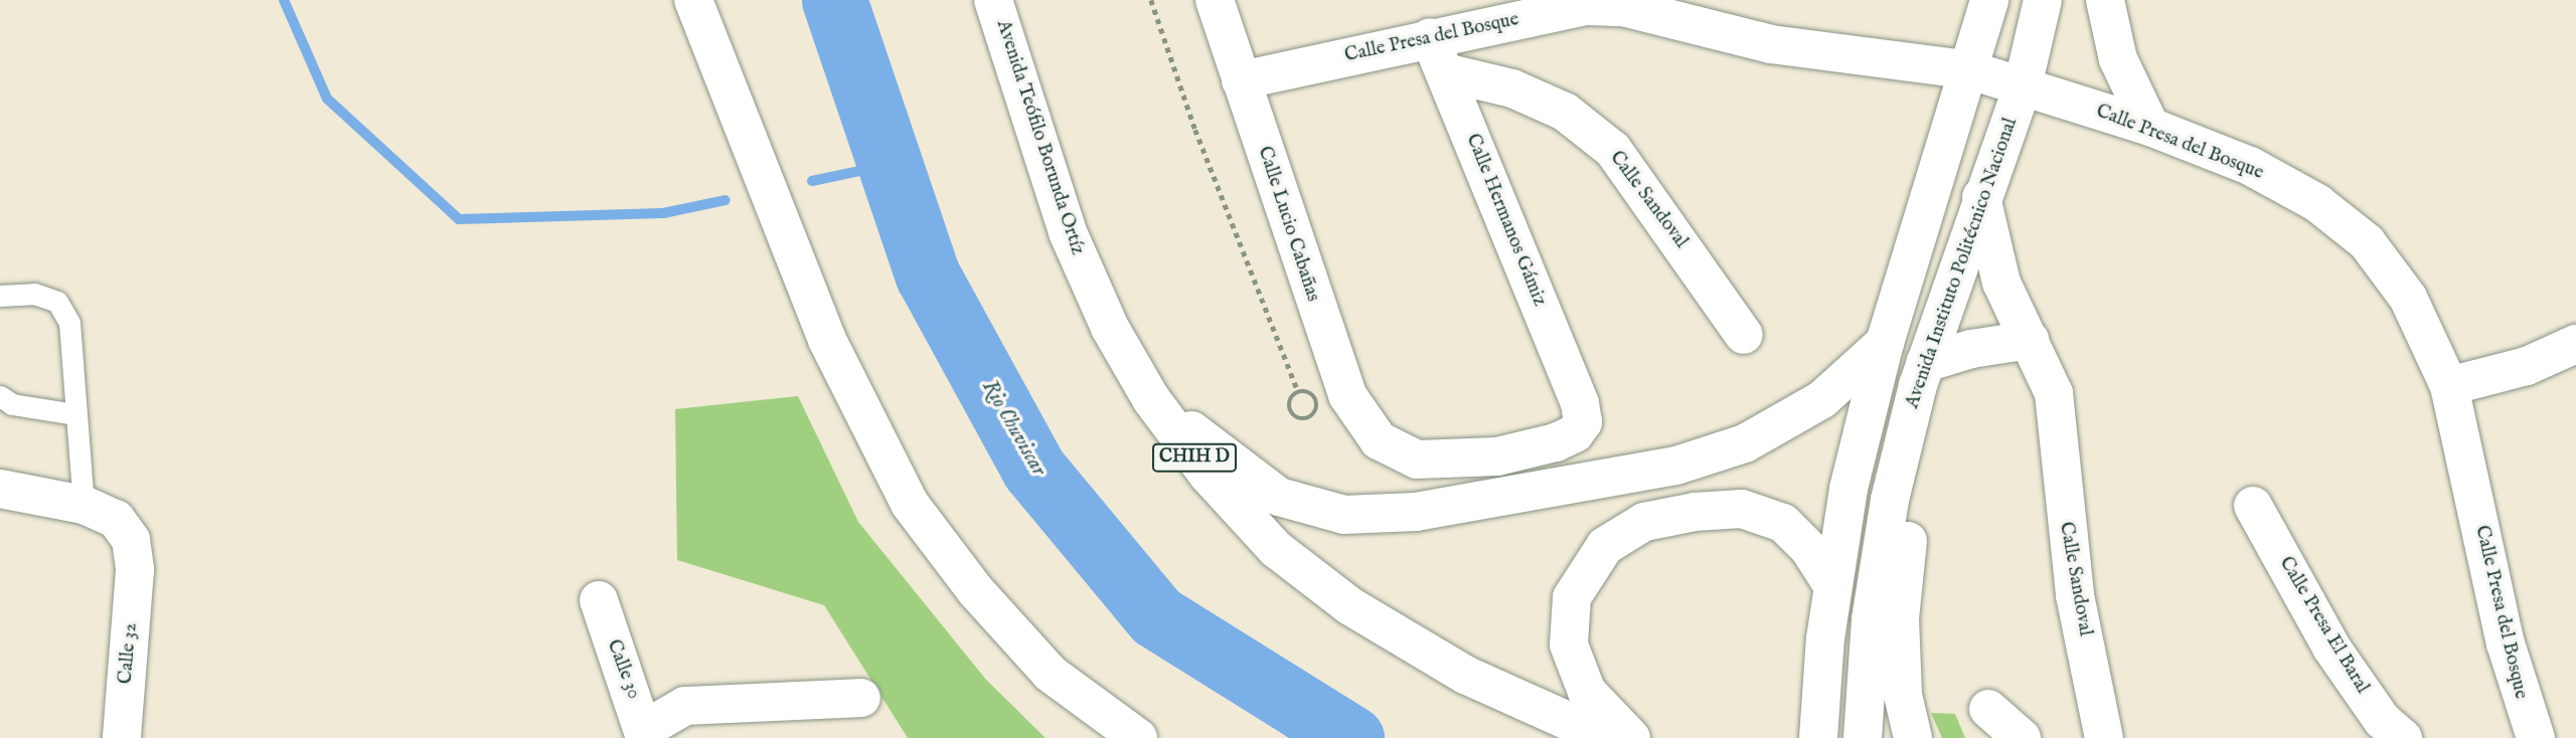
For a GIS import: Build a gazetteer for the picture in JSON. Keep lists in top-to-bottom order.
{
  "streets": {
    "street": [
      "Calle Presa del Bosque",
      "Avenida Teófilo Borunda Ortíz",
      "Calle Sandoval",
      "Calle Hermanos Gámiz",
      "Calle Lucio Cabañas",
      "Avenida Instituto Politécnico Nacional",
      "CHIH D",
      "Calle Presa El Baral",
      "Calle 32",
      "Calle 30"
    ]
  },
  "crossings": [
    ["Calle Presa del Bosque", "Calle Hermanos Gámiz"],
    ["Calle Presa del Bosque", "Calle Lucio Cabañas"],
    ["Calle Presa del Bosque", "Avenida Instituto Politécnico Nacional"],
    ["Calle Sandoval", "Calle Hermanos Gámiz"],
    ["Calle Sandoval", "Avenida Instituto Politécnico Nacional"],
    ["Calle Hermanos Gámiz", "Calle Lucio Cabañas"]
  ],
  "water": ["Rio Chuviscar"]
}
